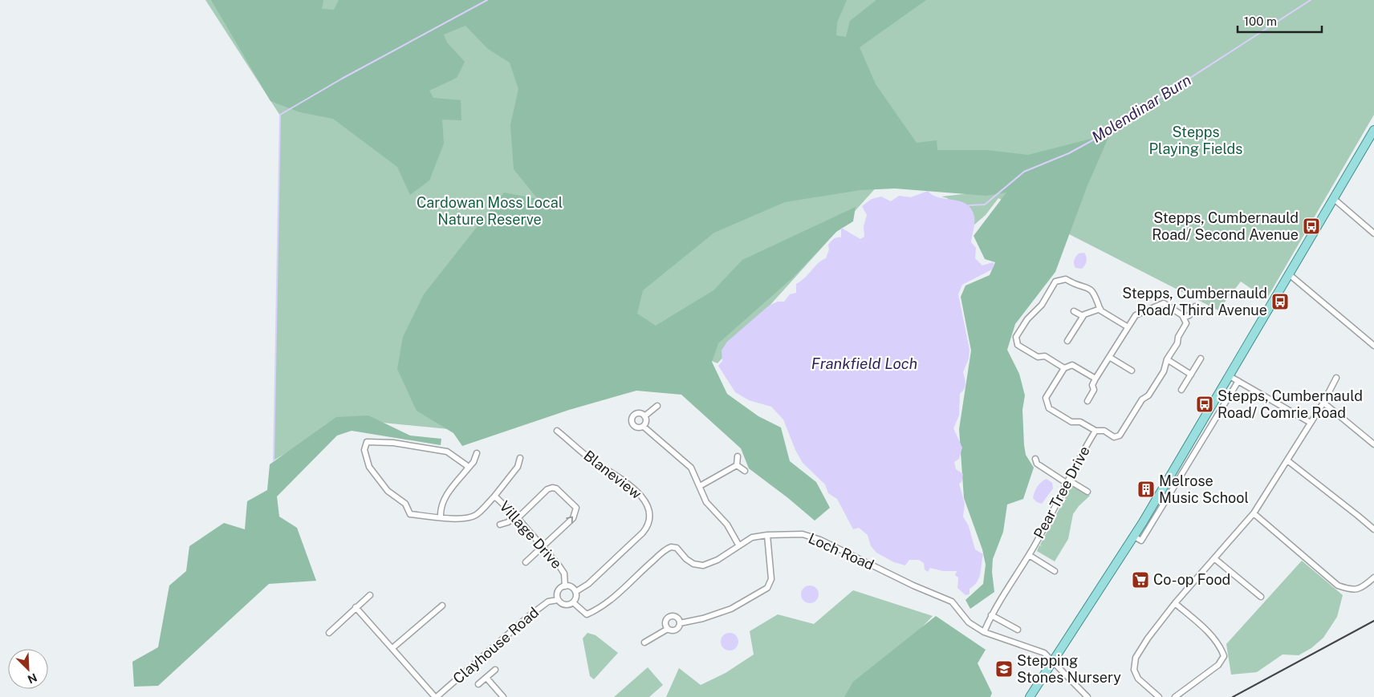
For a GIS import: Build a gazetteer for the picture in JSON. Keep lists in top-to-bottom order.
{
  "streets": {
    "street": [
      "Blaneview",
      "Pear Tree Drive",
      "Village Drive",
      "Loch Road",
      "Clayhouse Road"
    ]
  },
  "crossings": [
    ["Blaneview", "Village Drive"],
    ["Blaneview", "Loch Road"],
    ["Blaneview", "Clayhouse Road"],
    ["Pear Tree Drive", "Loch Road"],
    ["Village Drive", "Loch Road"],
    ["Village Drive", "Clayhouse Road"],
    ["Loch Road", "Clayhouse Road"]
  ],
  "water": ["Molendinar Burn", "Frankfield Loch"],
  "parks": ["Stepps Playing Fields", "Cardowan Moss Local Nature Reserve"],
  "places": {
    "bus stop": ["Stepps, Cumbernauld Road/ Second Avenue", "Stepps, Cumbernauld Road/ Third Avenue", "Stepps, Cumbernauld Road/ Comrie Road"],
    "building": ["Melrose Music School"],
    "supermarket": ["Co-op Food"],
    "school or university": ["Stepping Stones Nursery"]
  },
  "scale_bar": "100 m",
  "north": "bottom right"
}
